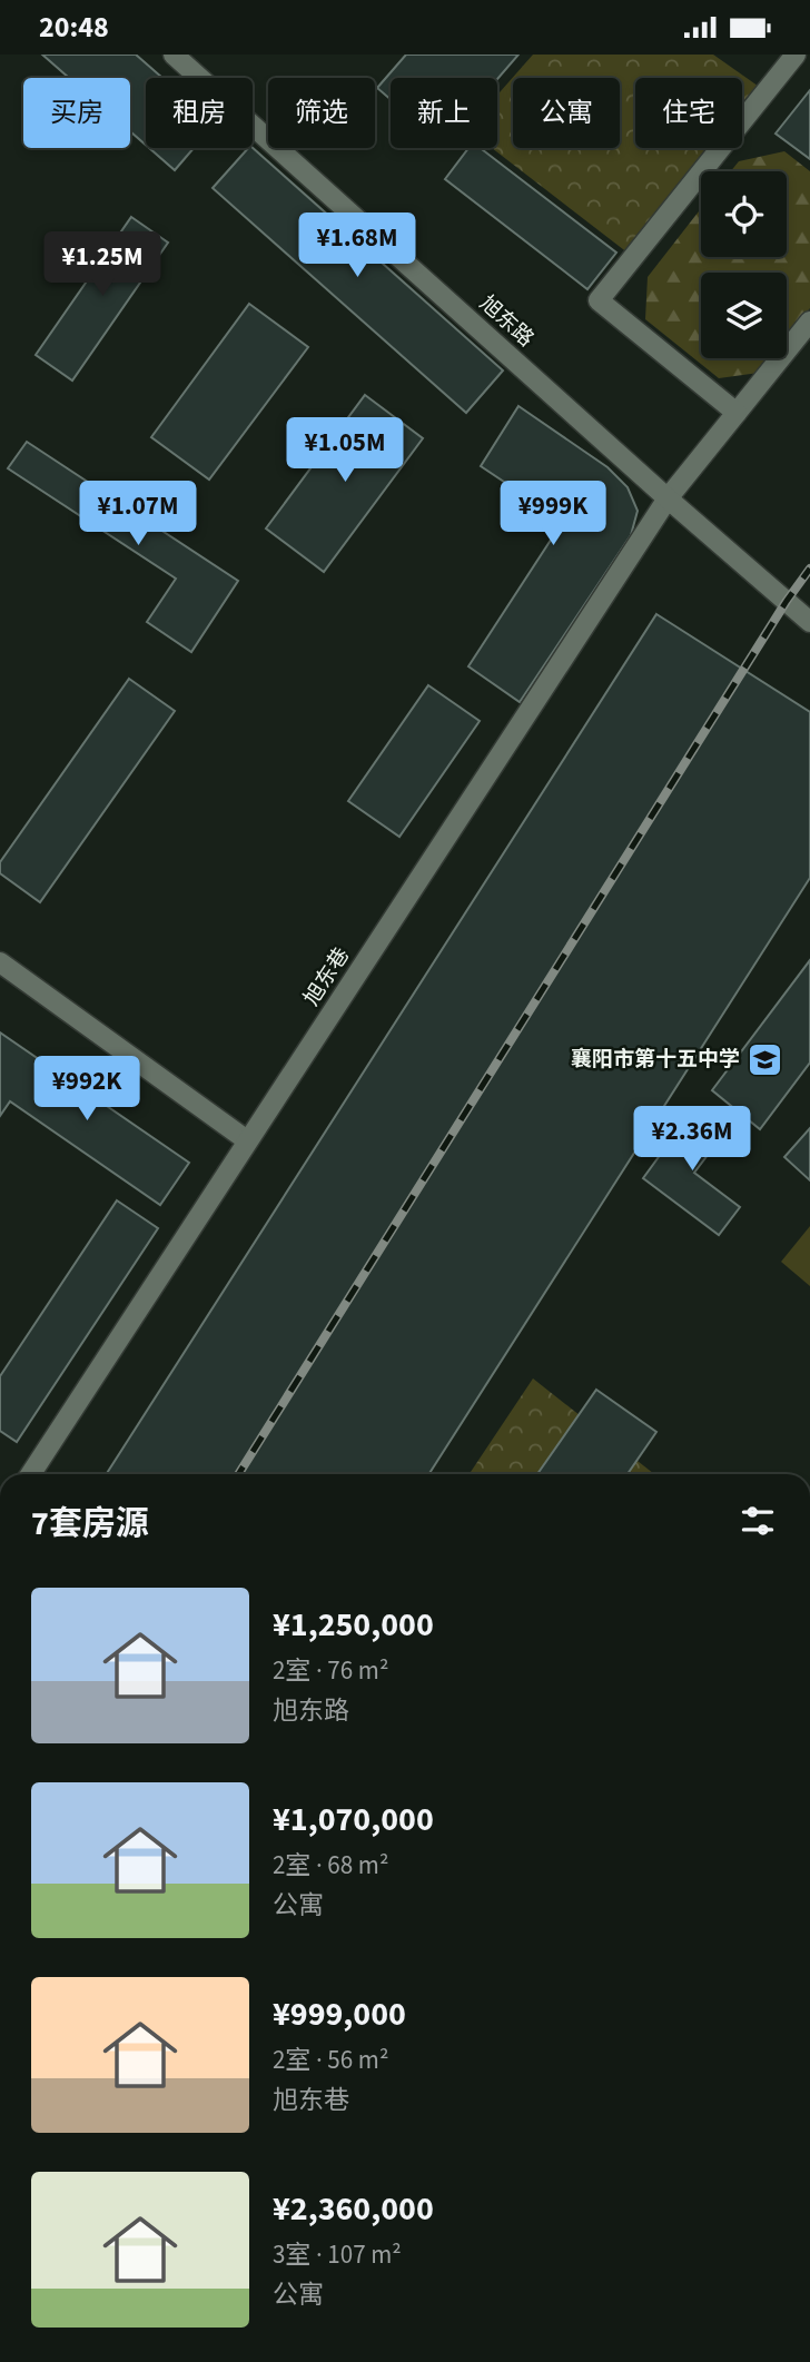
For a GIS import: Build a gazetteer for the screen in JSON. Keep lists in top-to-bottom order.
{
  "streets": {
    "street": ["旭东路", "旭东巷"]
  },
  "crossings": [
    ["旭东路", "旭东巷"]
  ],
  "places": {
    "school or university": ["襄阳市第十五中学"]
  },
  "page": {
    "status": "20:48",
    "chip": [
      "买房",
      "租房",
      "筛选",
      "新上",
      "公寓",
      "住宅"
    ],
    "price": [
      "¥1.68M",
      "¥1.25M",
      "¥1.05M",
      "¥1.07M",
      "¥999K",
      "¥992K",
      "¥2.36M"
    ],
    "heading": "7套房源",
    "list": [
      {
        "name": "¥1,250,000",
        "note": "2室 · 76 m² · 旭东路"
      },
      {
        "name": "¥1,070,000",
        "note": "2室 · 68 m² · 公寓"
      },
      {
        "name": "¥999,000",
        "note": "2室 · 56 m² · 旭东巷"
      },
      {
        "name": "¥2,360,000",
        "note": "3室 · 107 m² · 公寓"
      }
    ]
  }
}
